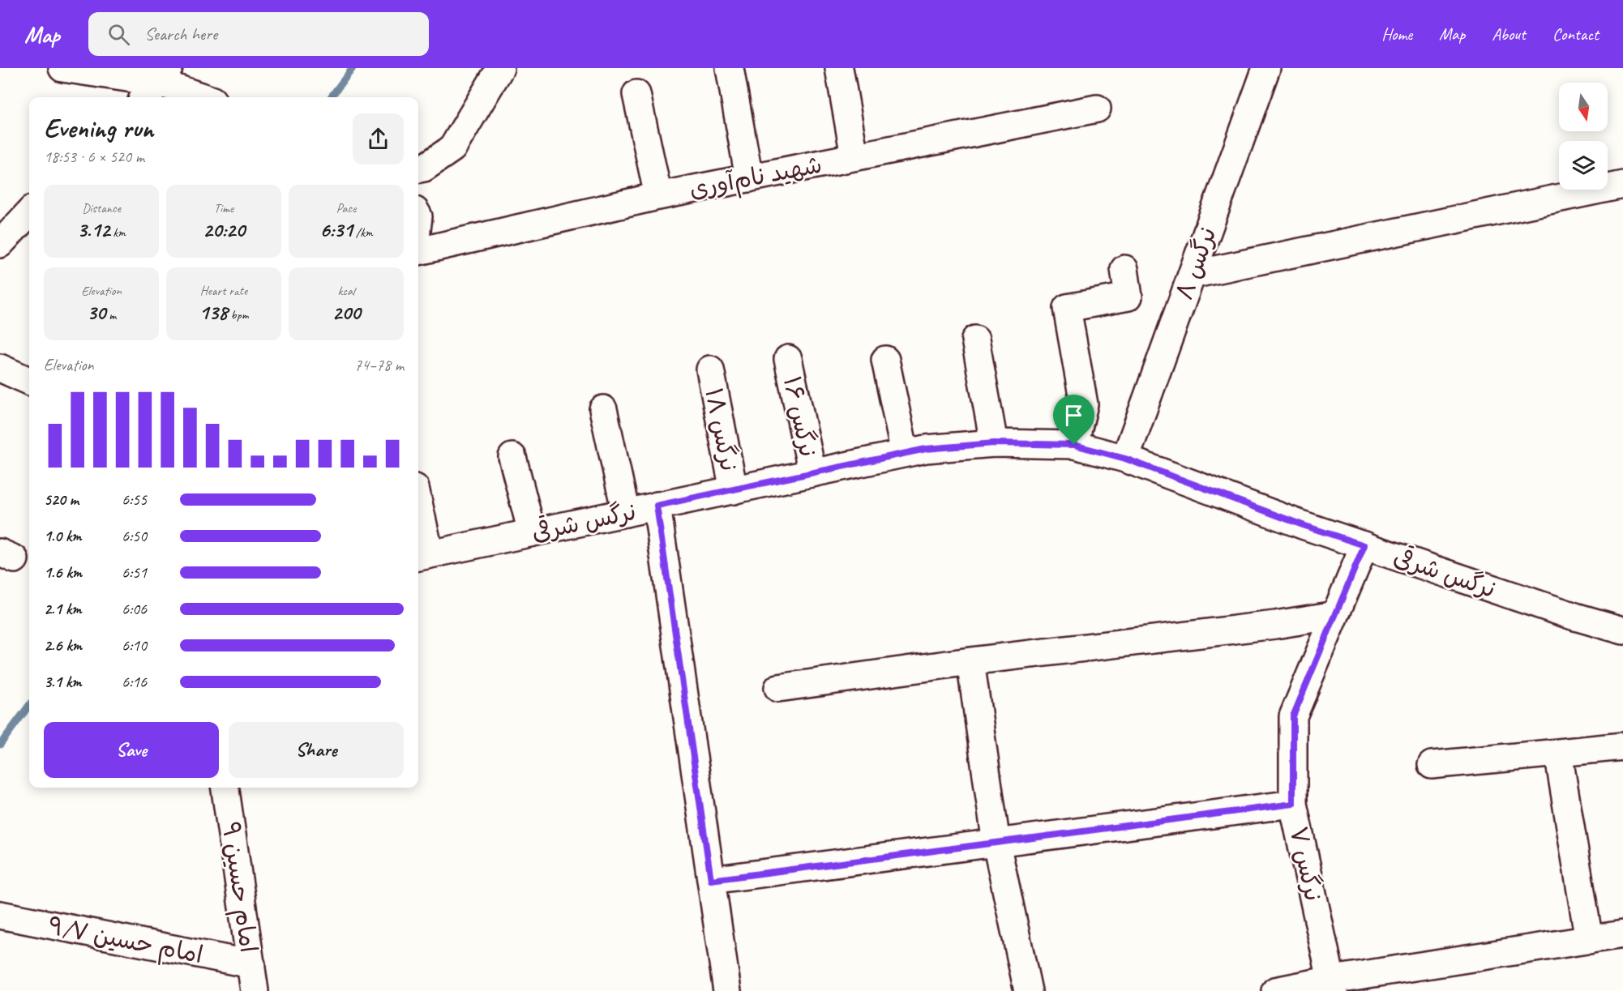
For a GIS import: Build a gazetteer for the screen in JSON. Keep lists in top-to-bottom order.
{
  "streets": {
    "street": [
      "شهید نام‌آوری",
      "نرگس ۸",
      "نرگس ۱۶",
      "نرگس ۱۸",
      "نرگس شرقی",
      "نرگس ۷",
      "امام حسین ۹",
      "امام حسین ۹/۷"
    ]
  },
  "crossings": [
    ["نرگس ۸", "نرگس شرقی"],
    ["نرگس ۱۶", "نرگس شرقی"],
    ["نرگس ۱۸", "نرگس شرقی"],
    ["نرگس شرقی", "نرگس ۷"],
    ["امام حسین ۹", "امام حسین ۹/۷"]
  ],
  "north": "bottom",
  "page": {
    "header": "Map",
    "search": "Search here",
    "nav": [
      "Home",
      "Map",
      "About",
      "Contact"
    ],
    "heading": ["Evening run", "18:53 · 6 × 520 m"],
    "stats": [
      ["Distance", "3.12 km"],
      ["Time", "20:20"],
      ["Pace", "6:31 /km"],
      ["Elevation", "30 m"],
      ["Heart rate", "138 bpm"],
      ["kcal", "200"]
    ],
    "chart": ["Elevation", "74–78 m"],
    "list": [
      {
        "name": "520 m",
        "note": "6:55"
      },
      {
        "name": "1.0 km",
        "note": "6:50"
      },
      {
        "name": "1.6 km",
        "note": "6:51"
      },
      {
        "name": "2.1 km",
        "note": "6:06"
      },
      {
        "name": "2.6 km",
        "note": "6:10"
      },
      {
        "name": "3.1 km",
        "note": "6:16"
      }
    ],
    "buttons": ["Save", "Share"]
  }
}
